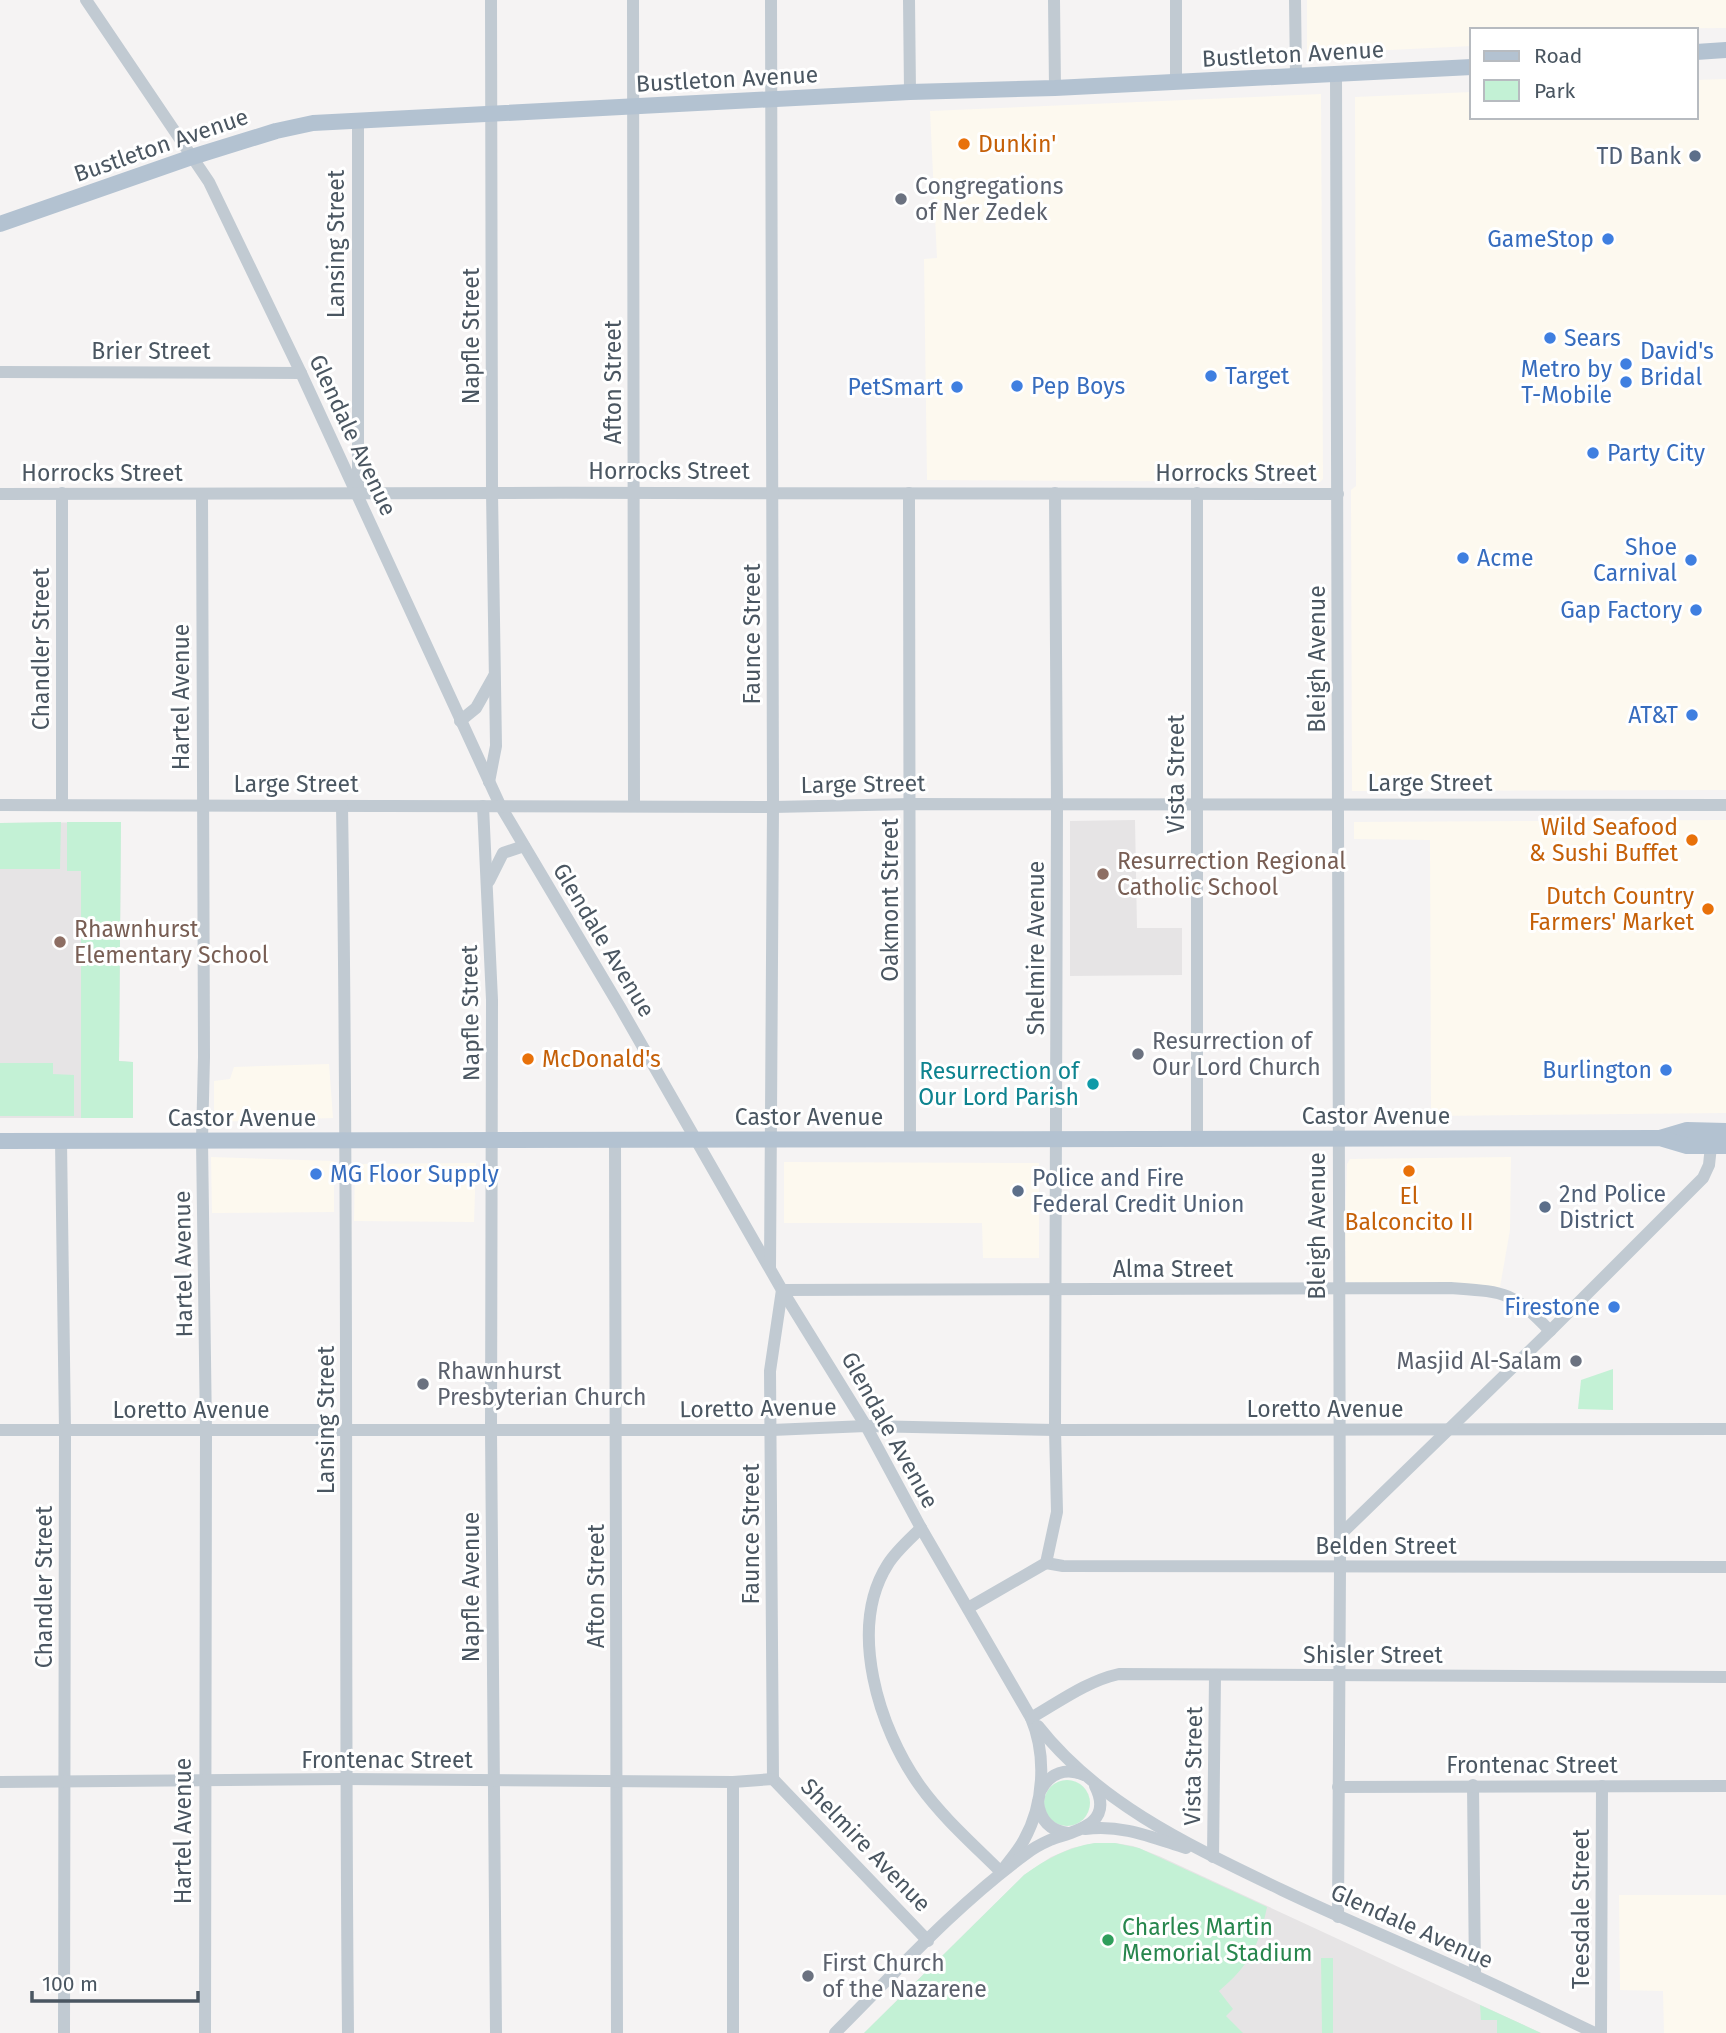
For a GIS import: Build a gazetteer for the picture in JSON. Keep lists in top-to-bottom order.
{
  "streets": {
    "main road": ["Bustleton Avenue", "Castor Avenue"],
    "street": [
      "Lansing Street",
      "Napfle Street",
      "Brier Street",
      "Afton Street",
      "Glendale Avenue",
      "Horrocks Street",
      "Faunce Street",
      "Chandler Street",
      "Bleigh Avenue",
      "Hartel Avenue",
      "Vista Street",
      "Large Street",
      "Oakmont Street",
      "Shelmire Avenue",
      "Alma Street",
      "Loretto Avenue",
      "Belden Street",
      "Napfle Avenue",
      "Shisler Street",
      "Frontenac Street",
      "Teesdale Street"
    ]
  },
  "crossings": [
    ["Bustleton Avenue", "Lansing Street"],
    ["Bustleton Avenue", "Napfle Street"],
    ["Bustleton Avenue", "Afton Street"],
    ["Bustleton Avenue", "Glendale Avenue"],
    ["Bustleton Avenue", "Faunce Street"],
    ["Bustleton Avenue", "Bleigh Avenue"],
    ["Lansing Street", "Glendale Avenue"],
    ["Lansing Street", "Horrocks Street"],
    ["Lansing Street", "Large Street"],
    ["Lansing Street", "Castor Avenue"],
    ["Lansing Street", "Loretto Avenue"],
    ["Lansing Street", "Frontenac Street"],
    ["Napfle Street", "Glendale Avenue"],
    ["Napfle Street", "Horrocks Street"],
    ["Napfle Street", "Large Street"],
    ["Napfle Street", "Castor Avenue"],
    ["Napfle Street", "Napfle Avenue"],
    ["Brier Street", "Glendale Avenue"],
    ["Afton Street", "Horrocks Street"],
    ["Afton Street", "Large Street"],
    ["Afton Street", "Castor Avenue"],
    ["Afton Street", "Loretto Avenue"],
    ["Afton Street", "Frontenac Street"],
    ["Glendale Avenue", "Horrocks Street"],
    ["Glendale Avenue", "Faunce Street"],
    ["Glendale Avenue", "Bleigh Avenue"],
    ["Glendale Avenue", "Vista Street"],
    ["Glendale Avenue", "Large Street"],
    ["Glendale Avenue", "Castor Avenue"],
    ["Glendale Avenue", "Alma Street"],
    ["Glendale Avenue", "Loretto Avenue"],
    ["Glendale Avenue", "Shisler Street"],
    ["Horrocks Street", "Faunce Street"],
    ["Horrocks Street", "Chandler Street"],
    ["Horrocks Street", "Bleigh Avenue"],
    ["Horrocks Street", "Hartel Avenue"],
    ["Horrocks Street", "Vista Street"],
    ["Horrocks Street", "Oakmont Street"],
    ["Horrocks Street", "Shelmire Avenue"],
    ["Faunce Street", "Large Street"],
    ["Faunce Street", "Shelmire Avenue"],
    ["Faunce Street", "Castor Avenue"],
    ["Faunce Street", "Alma Street"],
    ["Faunce Street", "Loretto Avenue"],
    ["Faunce Street", "Frontenac Street"],
    ["Chandler Street", "Large Street"],
    ["Chandler Street", "Castor Avenue"],
    ["Chandler Street", "Loretto Avenue"],
    ["Chandler Street", "Frontenac Street"],
    ["Bleigh Avenue", "Large Street"],
    ["Bleigh Avenue", "Castor Avenue"],
    ["Bleigh Avenue", "Alma Street"],
    ["Bleigh Avenue", "Loretto Avenue"],
    ["Bleigh Avenue", "Belden Street"],
    ["Bleigh Avenue", "Shisler Street"],
    ["Bleigh Avenue", "Frontenac Street"],
    ["Hartel Avenue", "Large Street"],
    ["Hartel Avenue", "Castor Avenue"],
    ["Hartel Avenue", "Loretto Avenue"],
    ["Hartel Avenue", "Frontenac Street"],
    ["Vista Street", "Large Street"],
    ["Vista Street", "Castor Avenue"],
    ["Vista Street", "Shisler Street"],
    ["Large Street", "Oakmont Street"],
    ["Large Street", "Shelmire Avenue"],
    ["Oakmont Street", "Castor Avenue"],
    ["Shelmire Avenue", "Castor Avenue"],
    ["Shelmire Avenue", "Alma Street"],
    ["Shelmire Avenue", "Loretto Avenue"],
    ["Shelmire Avenue", "Belden Street"],
    ["Shelmire Avenue", "Frontenac Street"],
    ["Castor Avenue", "Napfle Avenue"],
    ["Loretto Avenue", "Napfle Avenue"],
    ["Napfle Avenue", "Frontenac Street"],
    ["Frontenac Street", "Teesdale Street"]
  ],
  "places": [
    "Dunkin'",
    "TD Bank",
    "Congregations of Ner Zedek",
    "GameStop",
    "Sears",
    "David's Bridal",
    "Target",
    "Metro by T-Mobile",
    "Pep Boys",
    "PetSmart",
    "Party City",
    "Acme",
    "Shoe Carnival",
    "Gap Factory",
    "AT&T",
    "Wild Seafood & Sushi Buffet",
    "Resurrection Regional Catholic School",
    "Dutch Country Farmers' Market",
    "Rhawnhurst Elementary School",
    "Resurrection of Our Lord Church",
    "McDonald's",
    "Burlington",
    "Resurrection of Our Lord Parish",
    "El Balconcito II",
    "MG Floor Supply",
    "Police and Fire Federal Credit Union",
    "2nd Police District",
    "Firestone",
    "Masjid Al-Salam",
    "Rhawnhurst Presbyterian Church",
    "Charles Martin Memorial Stadium",
    "First Church of the Nazarene"
  ],
  "legend": ["Road", "Park"],
  "scale_bar": "100 m"
}
